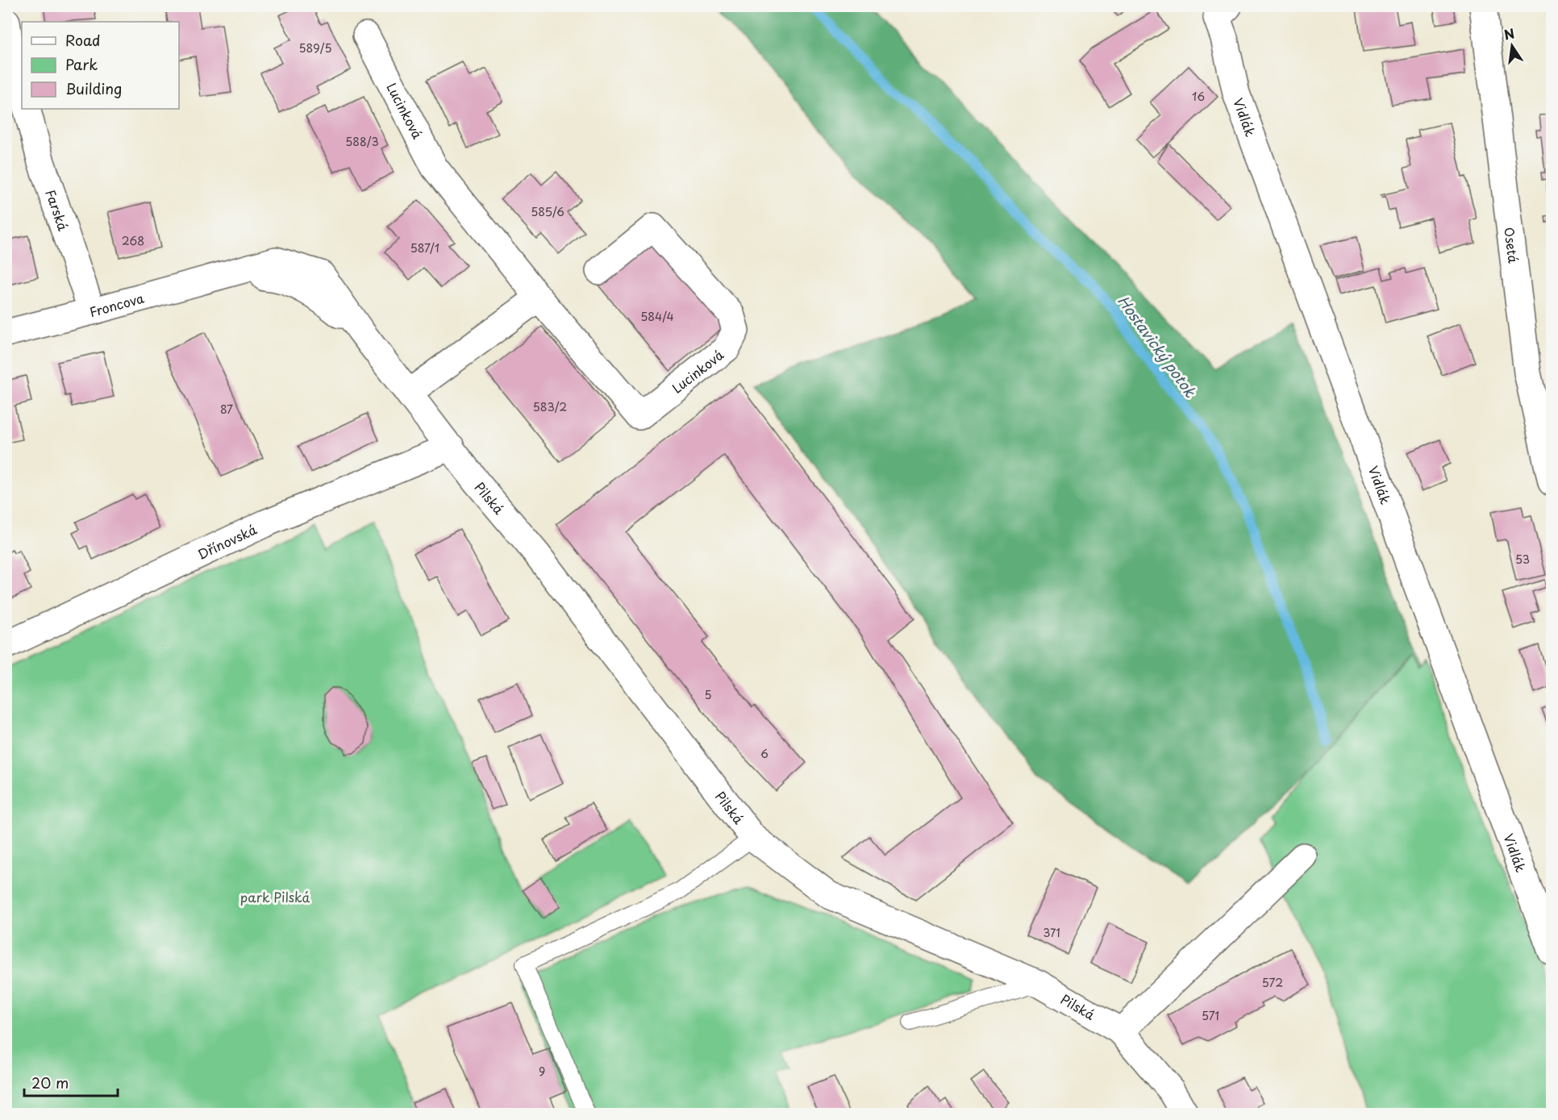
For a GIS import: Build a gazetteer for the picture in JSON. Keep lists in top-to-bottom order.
{
  "streets": {
    "street": [
      "Lucinková",
      "Vidlák",
      "Farská",
      "Osetá",
      "Froncova",
      "Pilská",
      "Dřínovská"
    ]
  },
  "crossings": [
    ["Farská", "Froncova"],
    ["Froncova", "Pilská"],
    ["Froncova", "Dřínovská"],
    ["Pilská", "Dřínovská"]
  ],
  "water": ["Hostavický potok"],
  "parks": ["park Pilská"],
  "house_numbers": [
    "589/5",
    "16",
    "588/3",
    "585/6",
    "268",
    "587/1",
    "584/4",
    "583/2",
    "87",
    "53",
    "5",
    "6",
    "371",
    "572",
    "571",
    "9"
  ],
  "legend": ["Road", "Park", "Building"],
  "scale_bar": "20 m",
  "north": "top"
}
